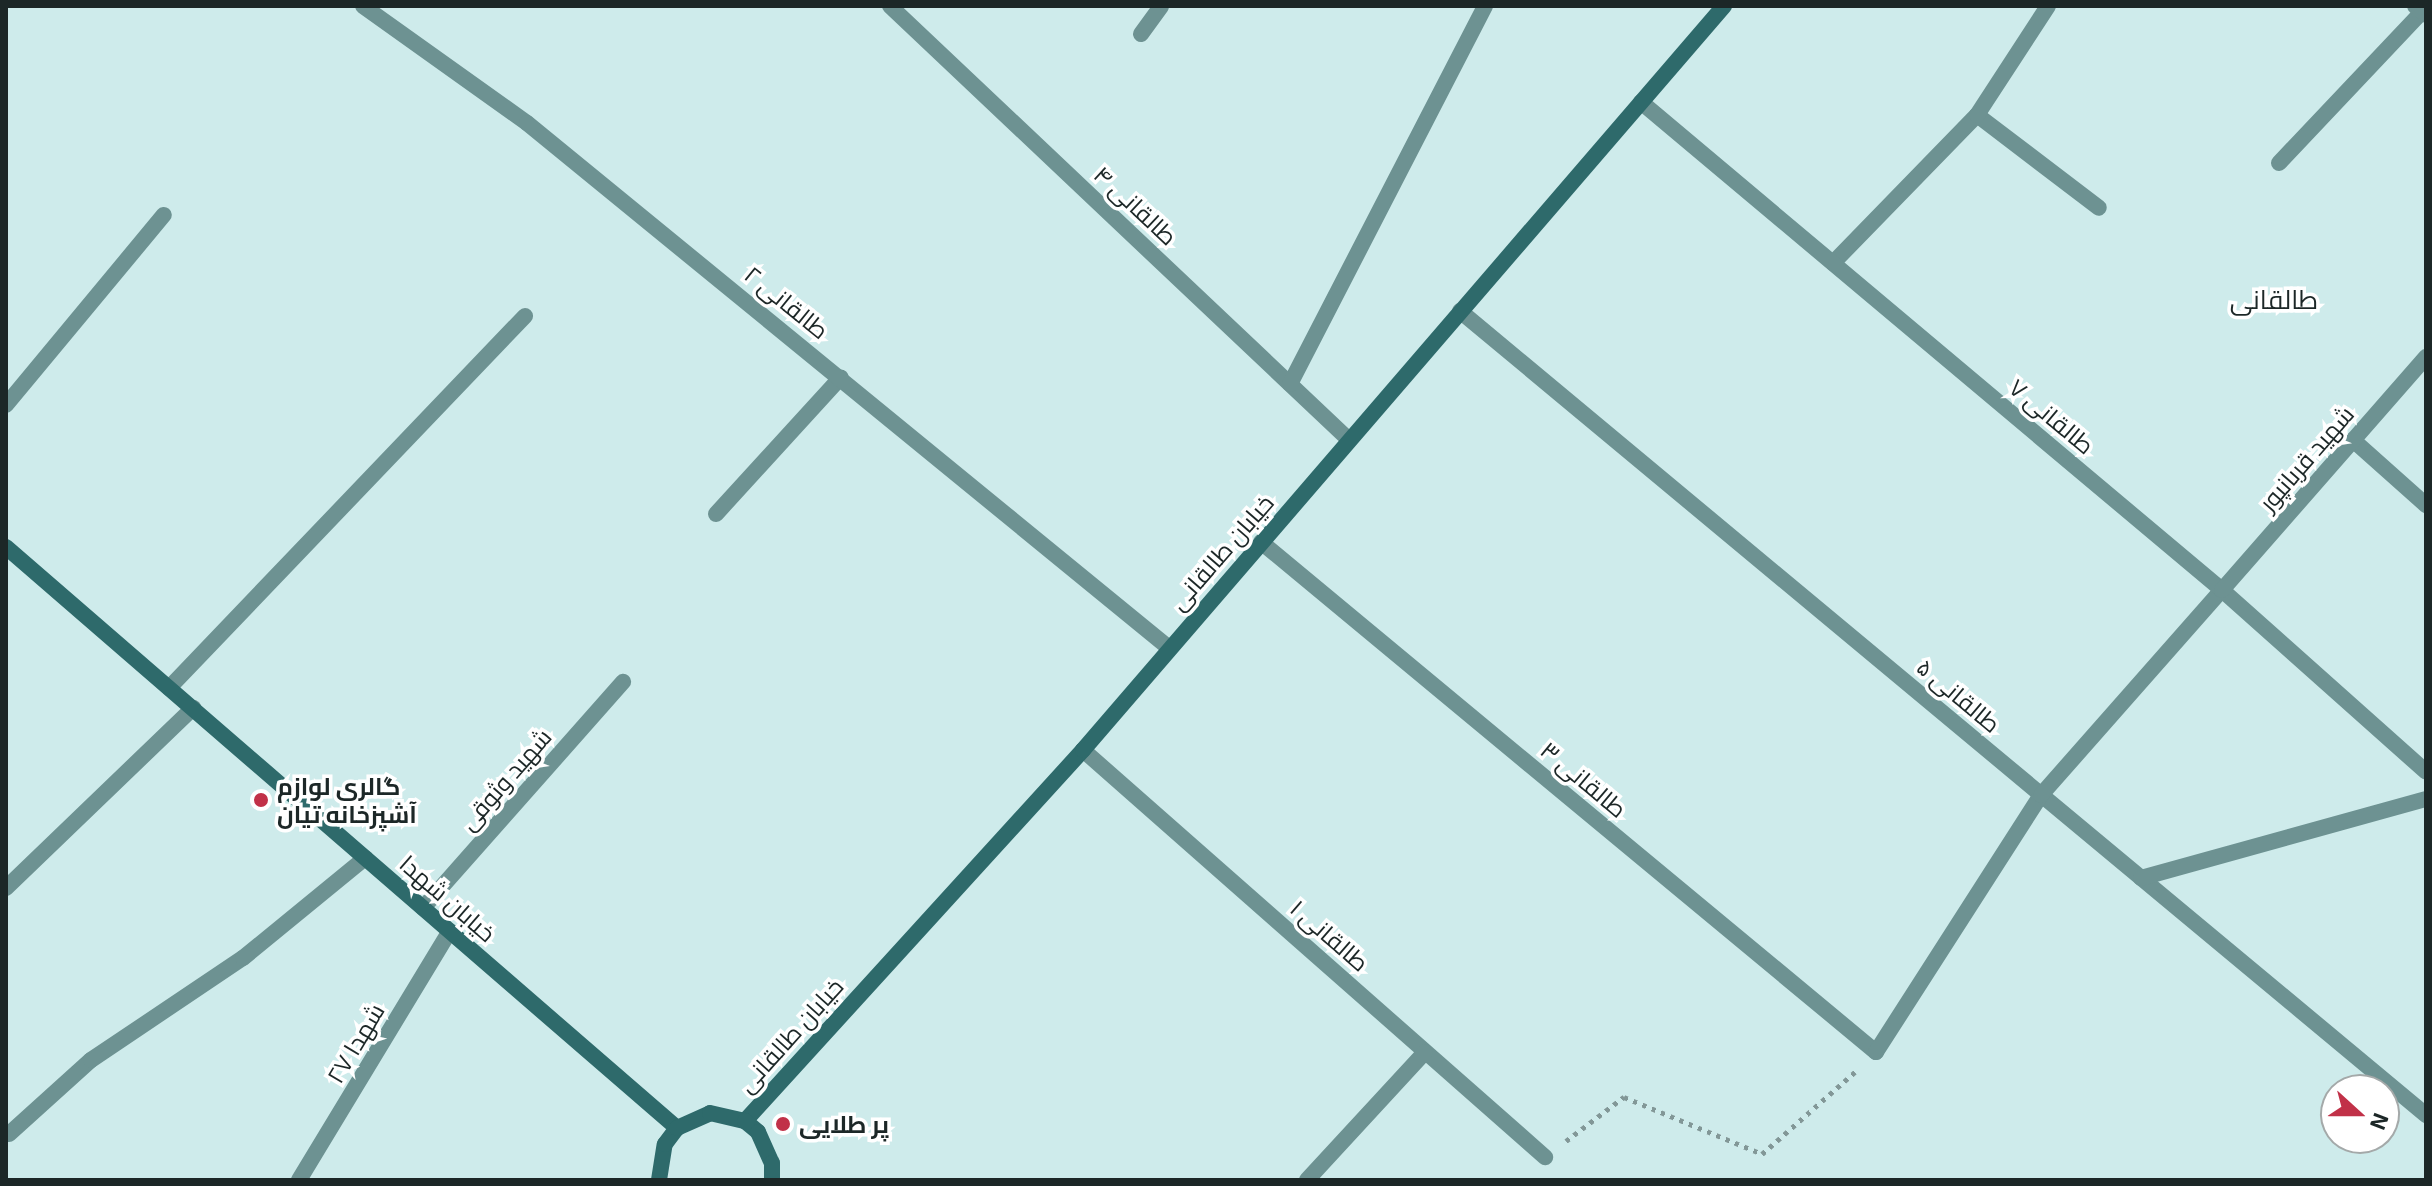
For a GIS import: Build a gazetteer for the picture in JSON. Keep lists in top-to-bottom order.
{
  "streets": {
    "main road": ["خیابان طالقانی", "خیابان شهدا"],
    "street": [
      "طالقانی ۴",
      "طالقانی ۲",
      "طالقانی ۷",
      "شهید قربانپور",
      "طالقانی ۵",
      "شهید وثوقی",
      "طالقانی ۳",
      "طالقانی ۱",
      "۲۷ شهدا"
    ]
  },
  "crossings": [
    ["طالقانی ۴", "خیابان طالقانی"],
    ["طالقانی ۲", "خیابان طالقانی"],
    ["طالقانی ۷", "شهید قربانپور"],
    ["طالقانی ۷", "خیابان طالقانی"],
    ["شهید قربانپور", "طالقانی ۵"],
    ["شهید قربانپور", "طالقانی ۳"],
    ["خیابان طالقانی", "طالقانی ۵"],
    ["خیابان طالقانی", "طالقانی ۳"],
    ["خیابان طالقانی", "طالقانی ۱"],
    ["شهید وثوقی", "خیابان شهدا"],
    ["خیابان شهدا", "۲۷ شهدا"]
  ],
  "districts": ["طالقانی"],
  "places": ["گالری لوازم آشپزخانه تیان", "پر طلایی"],
  "north": "right"
}
